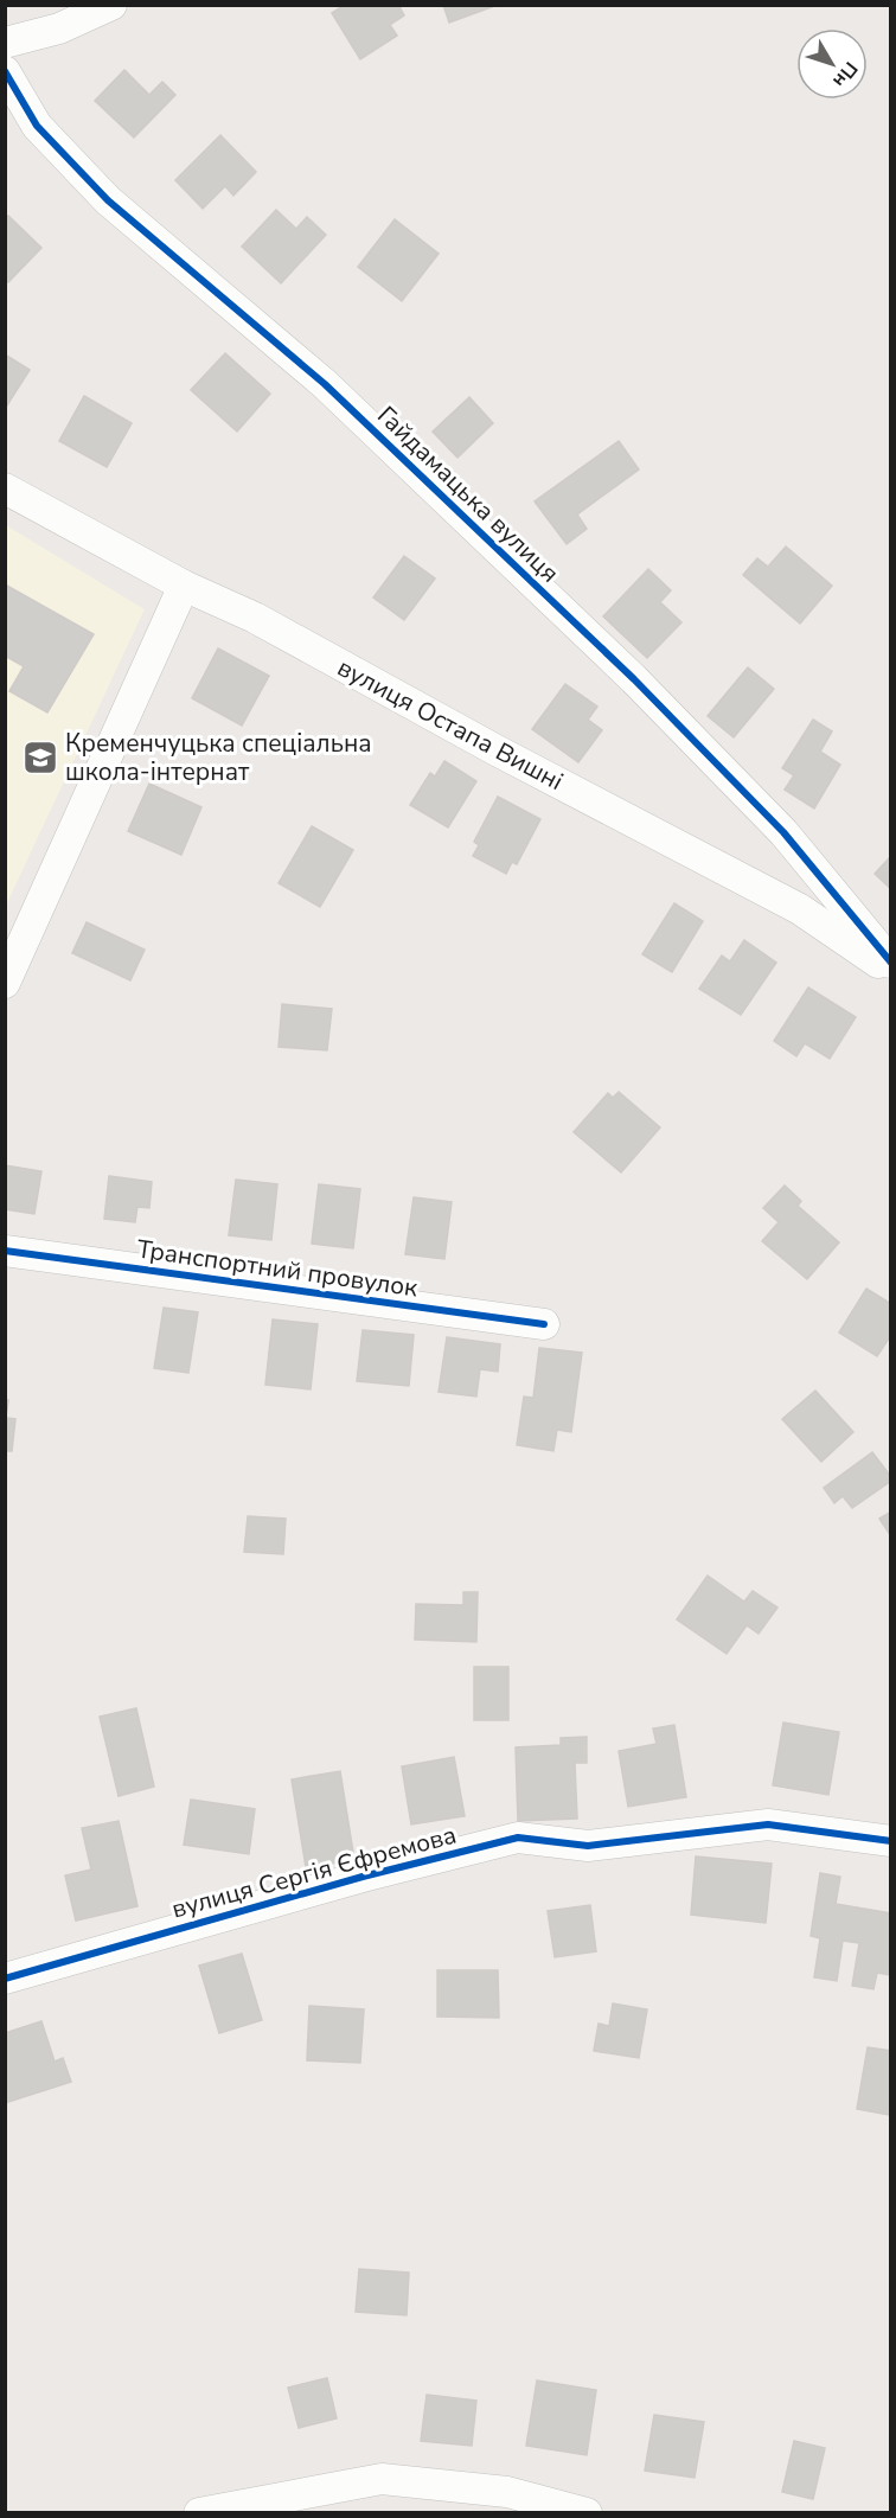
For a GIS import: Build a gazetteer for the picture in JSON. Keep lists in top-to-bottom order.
{
  "streets": {
    "street": [
      "Гайдамацька вулиця",
      "вулиця Остапа Вишні",
      "Транспортний провулок",
      "вулиця Сергія Єфремова"
    ]
  },
  "places": {
    "school or university": ["Кременчуцька спеціальна школа-інтернат"]
  },
  "north": "bottom right"
}
